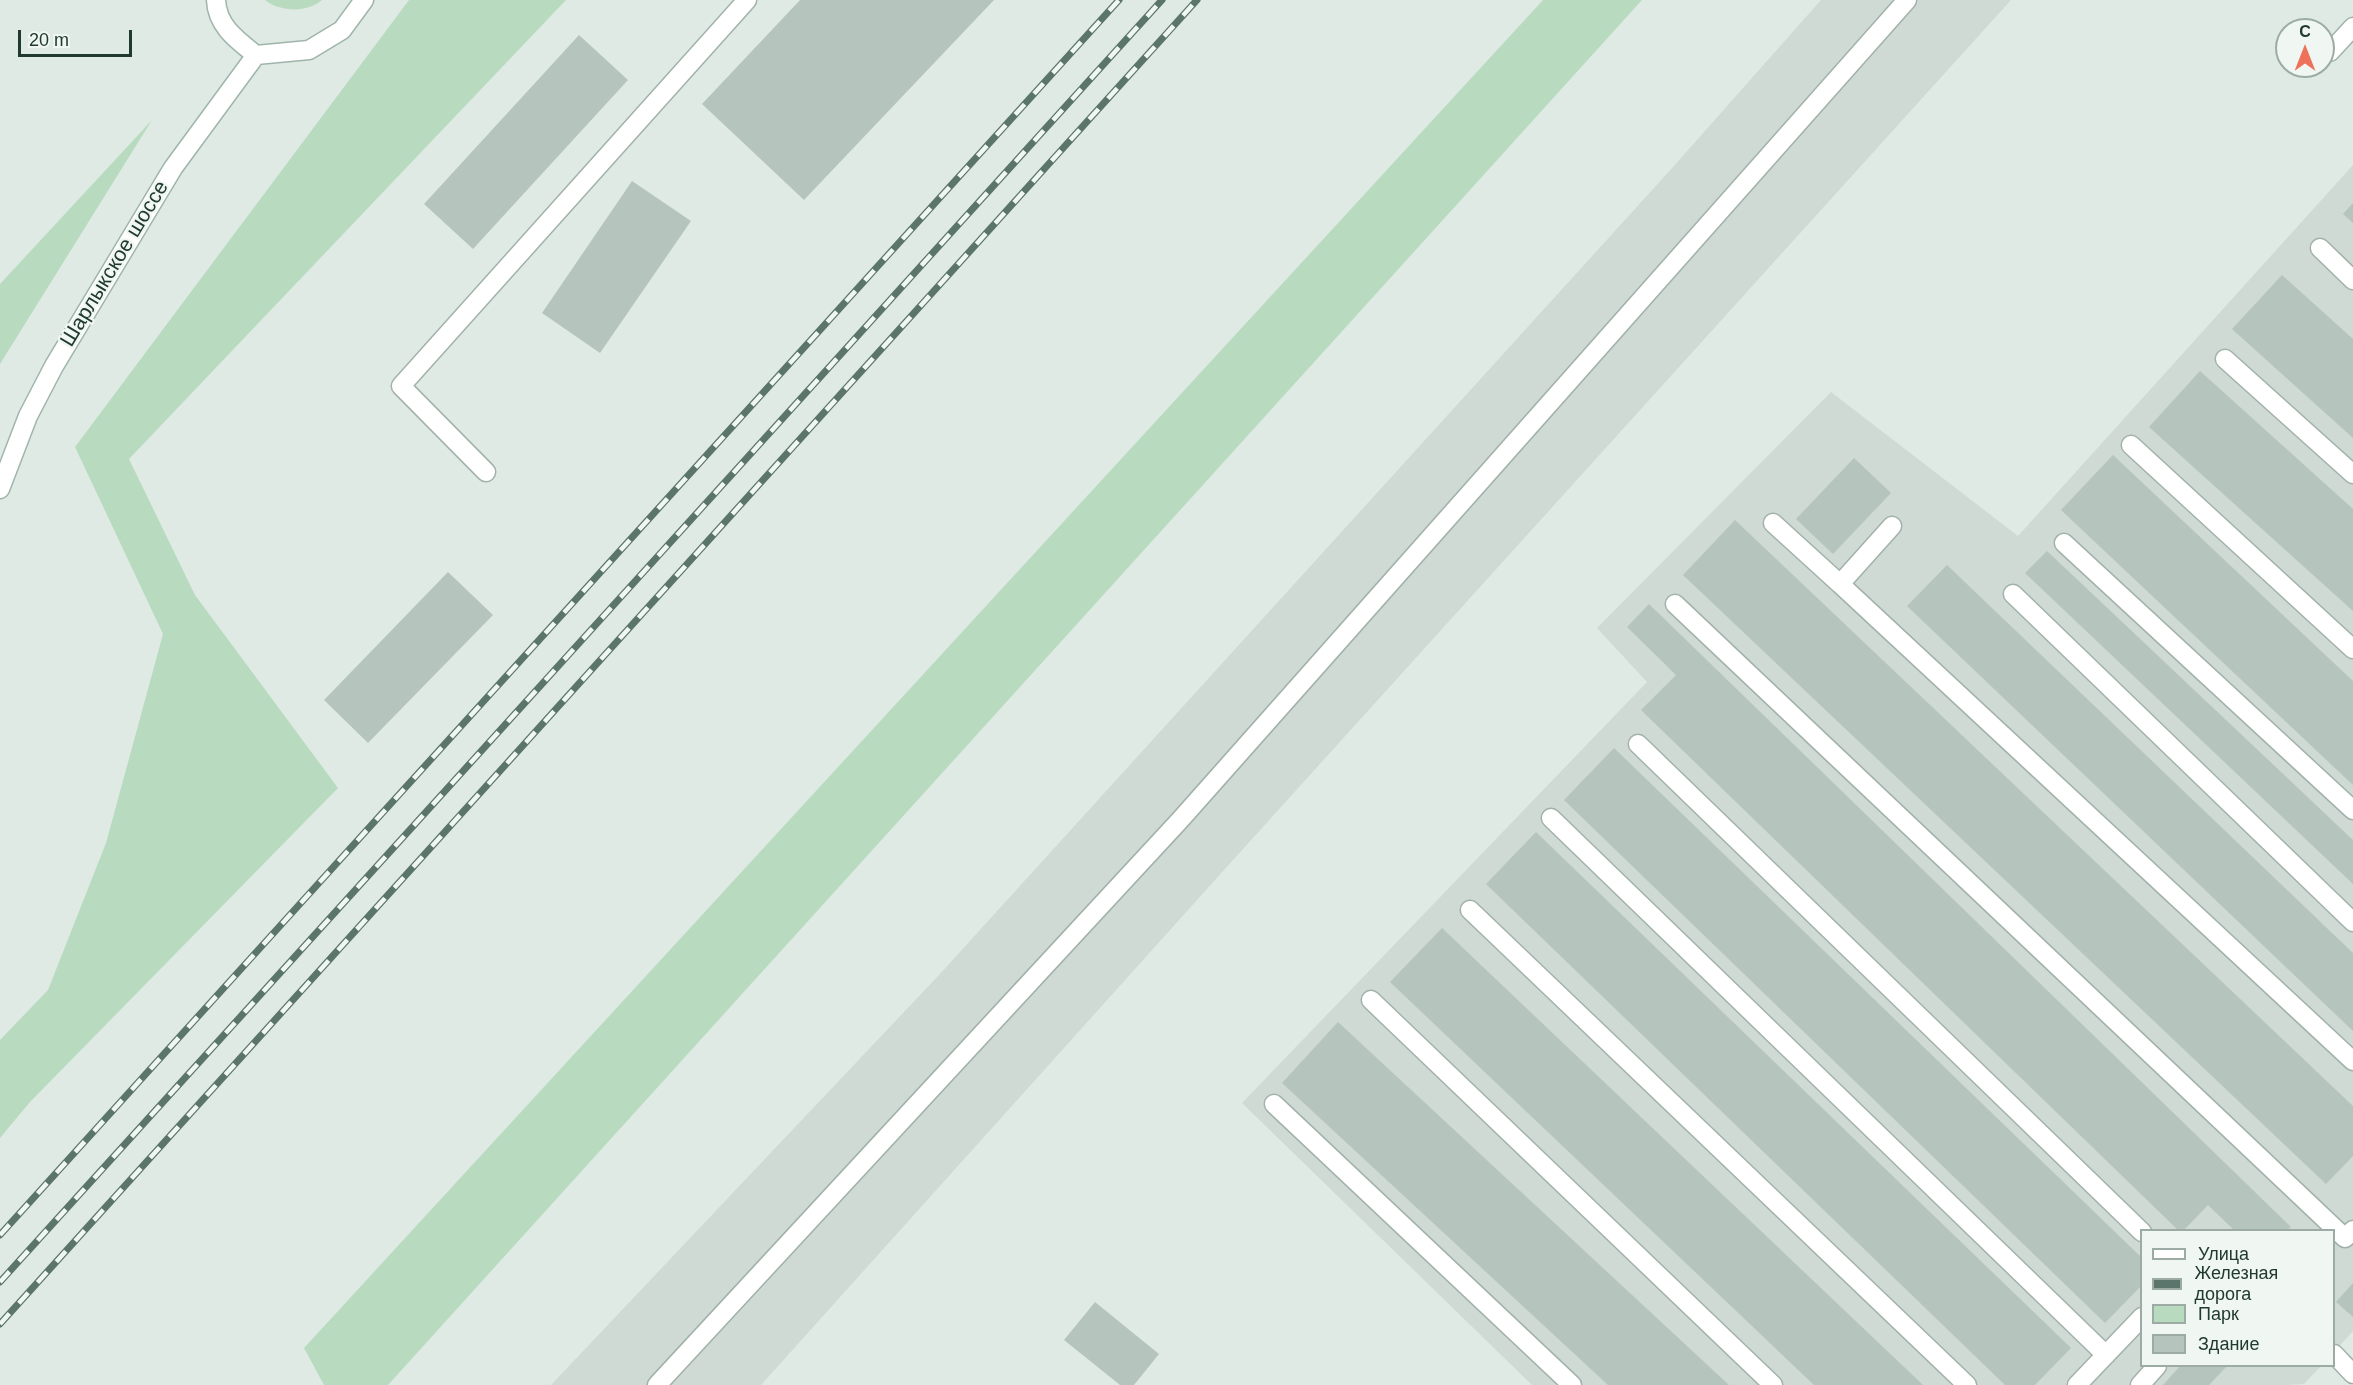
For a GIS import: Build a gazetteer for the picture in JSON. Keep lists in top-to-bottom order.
{
  "streets": {
    "street": ["Шарлыкское шоссе"]
  },
  "legend": [
    "Улица",
    "Железная дорога",
    "Парк",
    "Здание"
  ],
  "scale_bar": "20 m",
  "north": "top"
}
